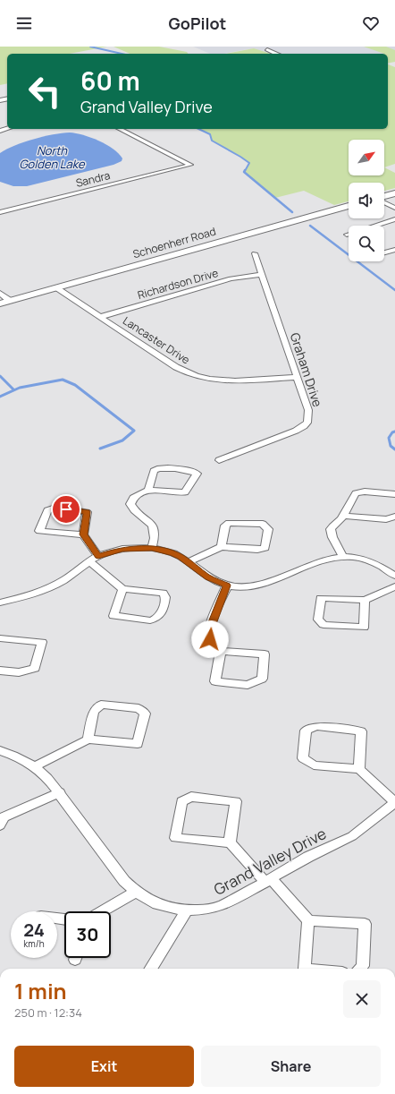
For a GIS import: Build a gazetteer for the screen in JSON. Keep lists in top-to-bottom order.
{
  "streets": {
    "street": [
      "Sandra",
      "Schoenherr Road",
      "Richardson Drive",
      "Lancaster Drive",
      "Graham Drive",
      "Grand Valley Drive"
    ]
  },
  "crossings": [
    ["Schoenherr Road", "Lancaster Drive"],
    ["Richardson Drive", "Lancaster Drive"],
    ["Richardson Drive", "Graham Drive"],
    ["Lancaster Drive", "Graham Drive"]
  ],
  "water": ["North Golden Lake"],
  "north": "top right",
  "page": {
    "header": "GoPilot",
    "turn": ["60 m", "Grand Valley Drive"],
    "speed": "24 km/h",
    "limit": "30",
    "heading": ["1 min", "250 m · 12:34"],
    "buttons": ["Exit", "Share"]
  }
}
